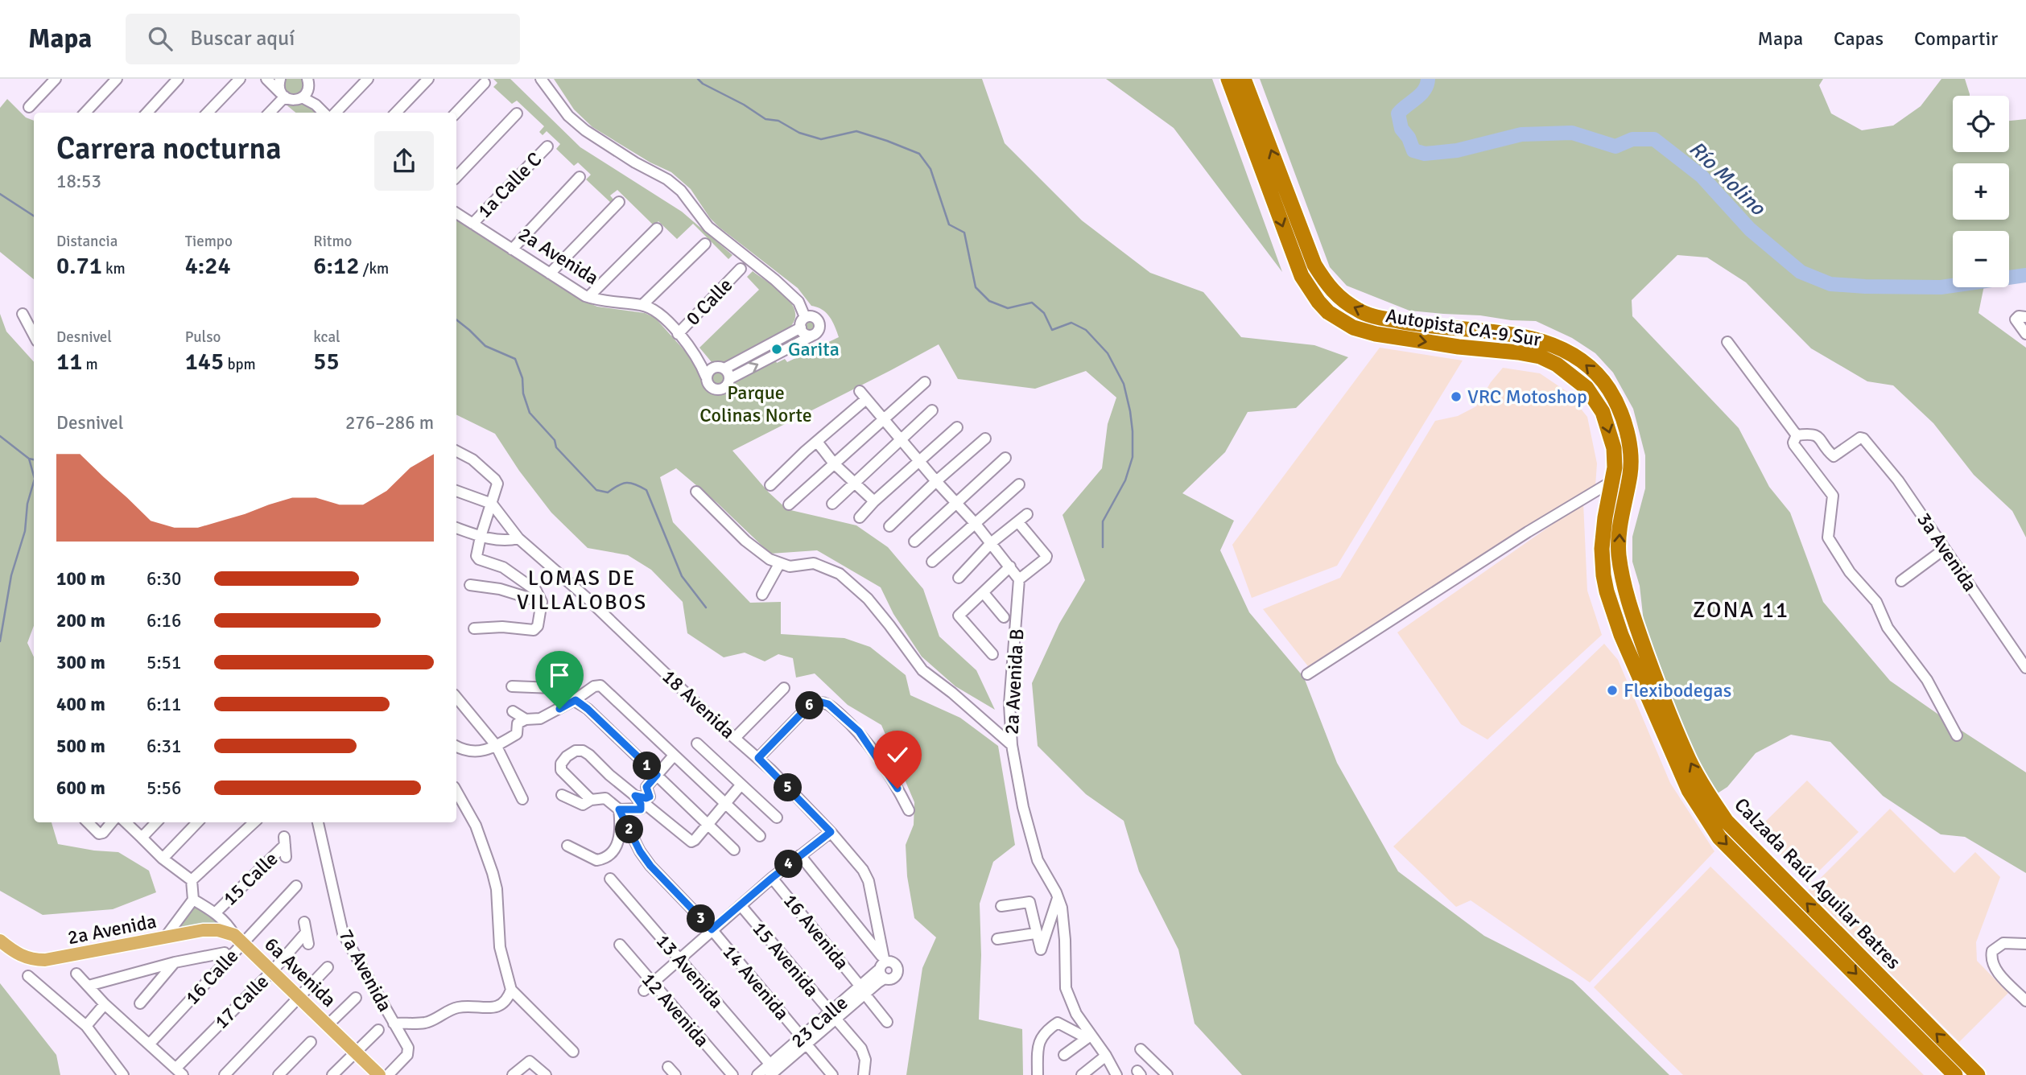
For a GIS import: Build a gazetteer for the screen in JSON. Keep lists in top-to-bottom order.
{
  "streets": {
    "highway": ["Autopista CA-9 Sur", "Calzada Raúl Aguilar Batres"],
    "main road": ["2a Avenida", "6a Avenida"],
    "street": [
      "1a Calle C",
      "0 Calle",
      "3a Avenida",
      "2a Avenida B",
      "18 Avenida",
      "15 Calle",
      "16 Avenida",
      "15 Avenida",
      "7a Avenida",
      "13 Avenida",
      "16 Calle",
      "14 Avenida",
      "17 Calle",
      "12 Avenida",
      "23 Calle"
    ]
  },
  "crossings": [
    ["1a Calle C", "2a Avenida"],
    ["2a Avenida", "0 Calle"],
    ["2a Avenida", "6a Avenida"],
    ["2a Avenida", "16 Calle"],
    ["2a Avenida", "17 Calle"],
    ["Autopista CA-9 Sur", "Calzada Raúl Aguilar Batres"],
    ["18 Avenida", "23 Calle"],
    ["15 Calle", "6a Avenida"],
    ["16 Avenida", "23 Calle"],
    ["15 Avenida", "23 Calle"],
    ["13 Avenida", "23 Calle"],
    ["6a Avenida", "16 Calle"],
    ["6a Avenida", "17 Calle"],
    ["14 Avenida", "23 Calle"]
  ],
  "districts": ["LOMAS DE VILLALOBOS", "ZONA 11"],
  "water": ["Río Molino"],
  "parks": ["Parque Colinas Norte"],
  "places": ["Garita", "VRC Motoshop", "Flexibodegas"],
  "page": {
    "header": "Mapa",
    "search": "Buscar aquí",
    "nav": ["Mapa", "Capas", "Compartir"],
    "map_buttons": ["+", "−"],
    "heading": ["Carrera nocturna", "18:53"],
    "stats": [
      ["Distancia", "0.71 km"],
      ["Tiempo", "4:24"],
      ["Ritmo", "6:12 /km"],
      ["Desnivel", "11 m"],
      ["Pulso", "145 bpm"],
      ["kcal", "55"]
    ],
    "chart": ["Desnivel", "276–286 m"],
    "list": [
      {
        "name": "100 m",
        "note": "6:30"
      },
      {
        "name": "200 m",
        "note": "6:16"
      },
      {
        "name": "300 m",
        "note": "5:51"
      },
      {
        "name": "400 m",
        "note": "6:11"
      },
      {
        "name": "500 m",
        "note": "6:31"
      },
      {
        "name": "600 m",
        "note": "5:56"
      }
    ],
    "pins": [
      "6",
      "1",
      "5",
      "2",
      "4",
      "3"
    ]
  }
}
